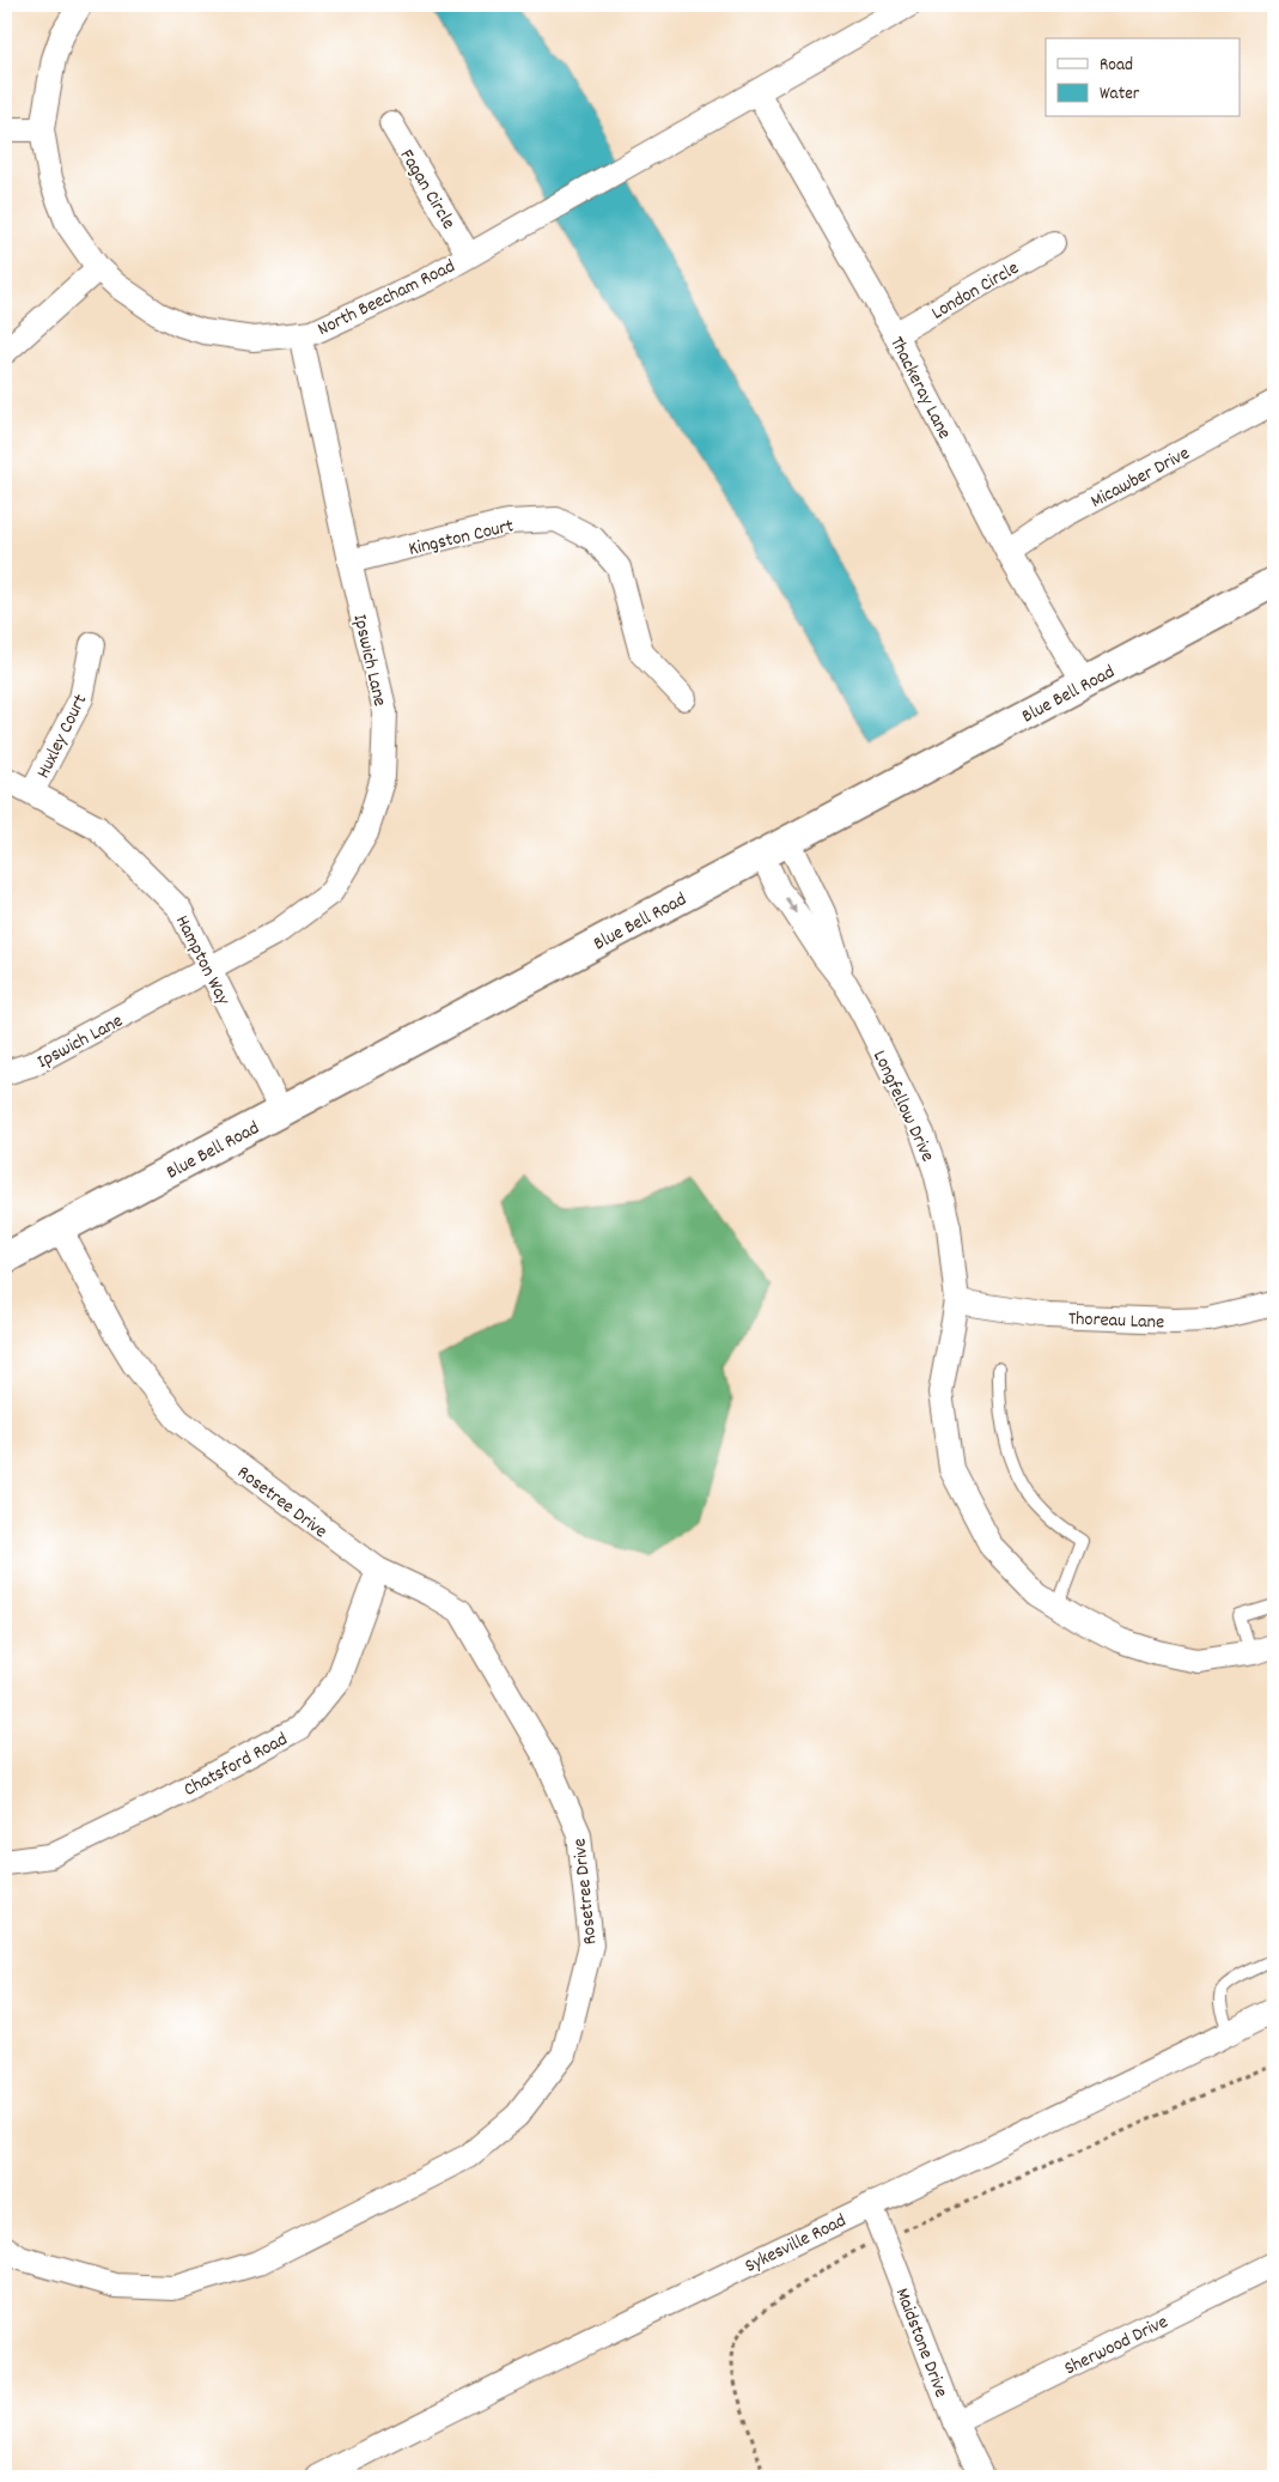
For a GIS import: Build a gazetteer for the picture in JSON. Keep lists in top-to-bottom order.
{
  "streets": {
    "street": [
      "Fagan Circle",
      "London Circle",
      "North Beecham Road",
      "Thackeray Lane",
      "Micawber Drive",
      "Kingston Court",
      "Ipswich Lane",
      "Blue Bell Road",
      "Huxley Court",
      "Hampton Way",
      "Longfellow Drive",
      "Thoreau Lane",
      "Rosetree Drive",
      "Chatsford Road",
      "Sykesville Road",
      "Maidstone Drive",
      "Sherwood Drive"
    ]
  },
  "crossings": [
    ["Fagan Circle", "North Beecham Road"],
    ["London Circle", "Thackeray Lane"],
    ["North Beecham Road", "Thackeray Lane"],
    ["North Beecham Road", "Ipswich Lane"],
    ["Thackeray Lane", "Micawber Drive"],
    ["Thackeray Lane", "Blue Bell Road"],
    ["Kingston Court", "Ipswich Lane"],
    ["Ipswich Lane", "Hampton Way"],
    ["Blue Bell Road", "Hampton Way"],
    ["Blue Bell Road", "Longfellow Drive"],
    ["Blue Bell Road", "Rosetree Drive"],
    ["Huxley Court", "Hampton Way"],
    ["Longfellow Drive", "Thoreau Lane"],
    ["Rosetree Drive", "Chatsford Road"],
    ["Sykesville Road", "Maidstone Drive"],
    ["Maidstone Drive", "Sherwood Drive"]
  ],
  "legend": ["Road", "Water"]
}
